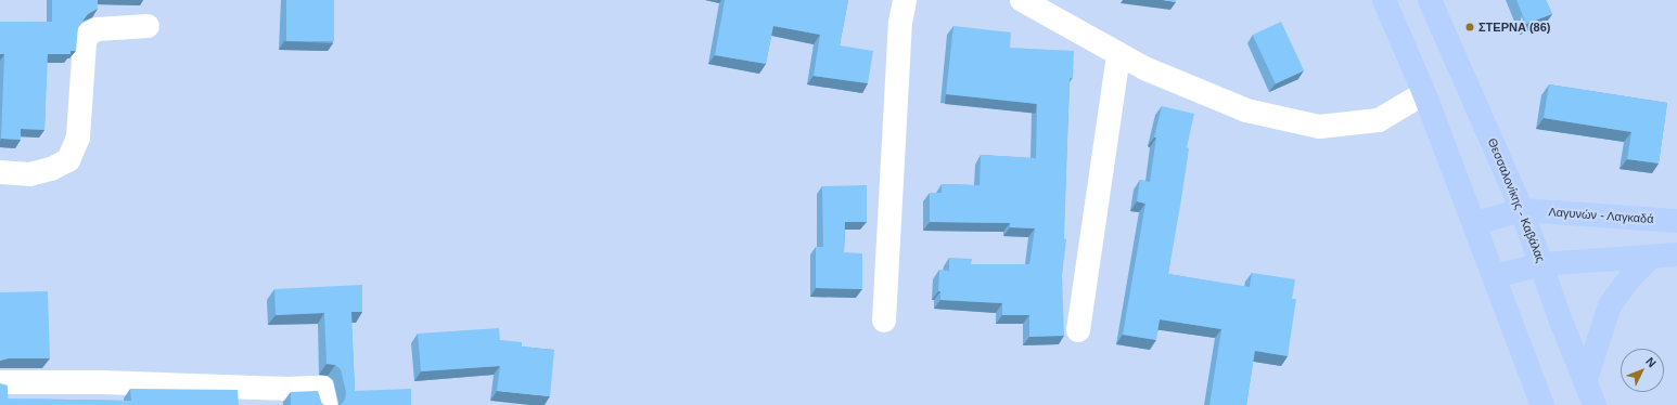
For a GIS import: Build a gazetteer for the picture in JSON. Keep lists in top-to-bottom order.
{
  "streets": {
    "main road": ["Θεσσαλονίκης - Καβάλας", "Λαγυνών - Λαγκαδά"]
  },
  "crossings": [
    ["Θεσσαλονίκης - Καβάλας", "Λαγυνών - Λαγκαδά"]
  ],
  "places": ["ΣΤΕΡΝΑ (86)"],
  "north": "top right"
}
